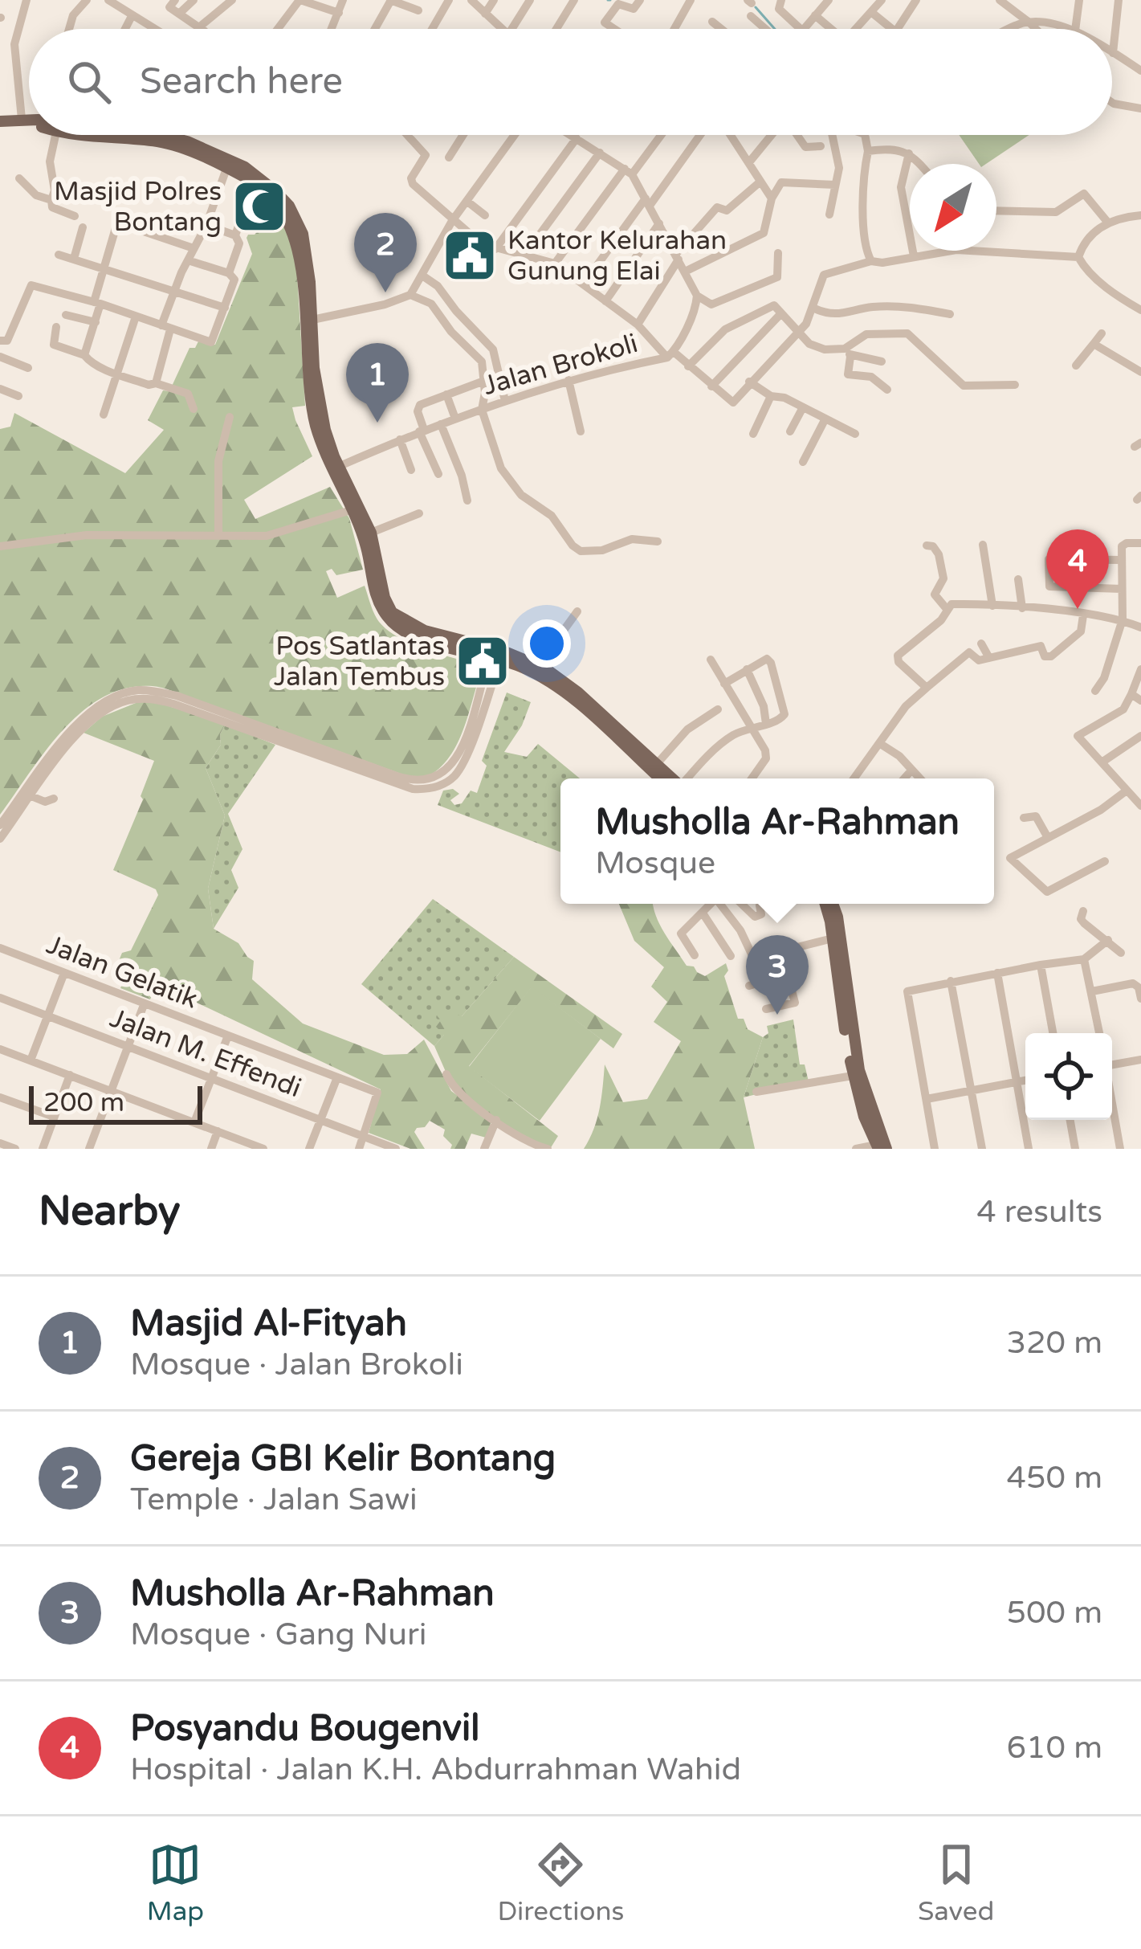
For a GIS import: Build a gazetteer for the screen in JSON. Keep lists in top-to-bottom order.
{
  "streets": {
    "street": ["Jalan Brokoli", "Jalan Gelatik", "Jalan M. Effendi"]
  },
  "crossings": [
    ["Jalan Gelatik", "Jalan M. Effendi"]
  ],
  "places": {
    "mosque": ["Masjid Polres Bontang"],
    "public building": ["Kantor Kelurahan Gunung Elai", "Pos Satlantas Jalan Tembus"]
  },
  "scale_bar": "200 m",
  "north": "bottom left",
  "page": {
    "search": "Search here",
    "pins": [
      "2",
      "1",
      "4",
      "3"
    ],
    "popup": ["Musholla Ar-Rahman", "Mosque"],
    "scale": "200 m",
    "heading": ["Nearby", "4 results"],
    "list": [
      {
        "mark": "1",
        "name": "Masjid Al-Fityah",
        "note": "Mosque · Jalan Brokoli",
        "value": "320 m"
      },
      {
        "mark": "2",
        "name": "Gereja GBI Kelir Bontang",
        "note": "Temple · Jalan Sawi",
        "value": "450 m"
      },
      {
        "mark": "3",
        "name": "Musholla Ar-Rahman",
        "note": "Mosque · Gang Nuri",
        "value": "500 m"
      },
      {
        "mark": "4",
        "name": "Posyandu Bougenvil",
        "note": "Hospital · Jalan K.H. Abdurrahman Wahid",
        "value": "610 m"
      }
    ],
    "nav": ["Map", "Directions", "Saved"]
  }
}
